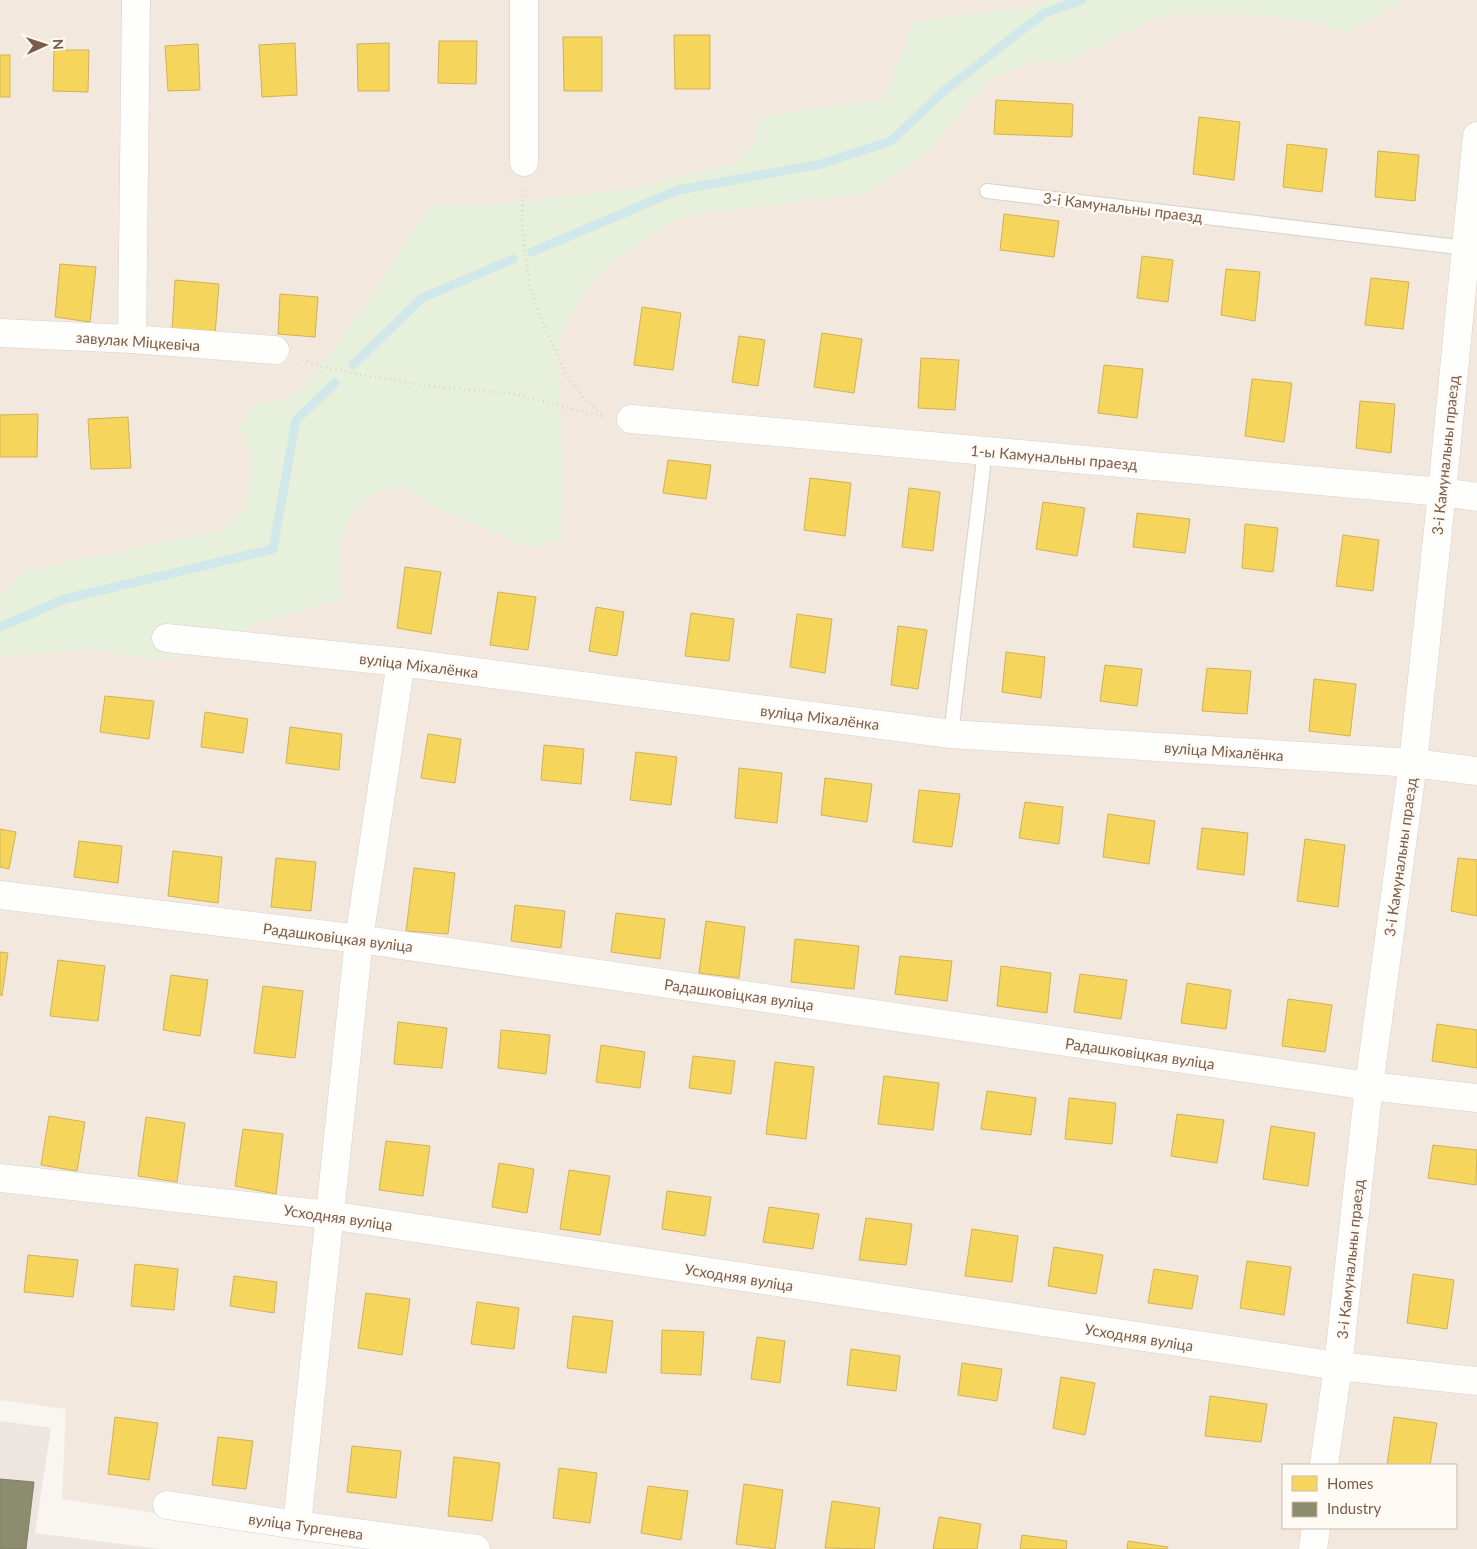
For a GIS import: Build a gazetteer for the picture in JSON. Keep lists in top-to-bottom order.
{
  "streets": {
    "street": [
      "3-і Камунальны праезд",
      "завулак Міцкевіча",
      "1-ы Камунальны праезд",
      "вуліца Міхалёнка",
      "Радашковіцкая вуліца",
      "Усходняя вуліца",
      "вуліца Тургенева"
    ]
  },
  "crossings": [
    ["3-і Камунальны праезд", "1-ы Камунальны праезд"],
    ["3-і Камунальны праезд", "вуліца Міхалёнка"],
    ["3-і Камунальны праезд", "Радашковіцкая вуліца"],
    ["3-і Камунальны праезд", "Усходняя вуліца"]
  ],
  "legend": ["Homes", "Industry"],
  "north": "right"
}
